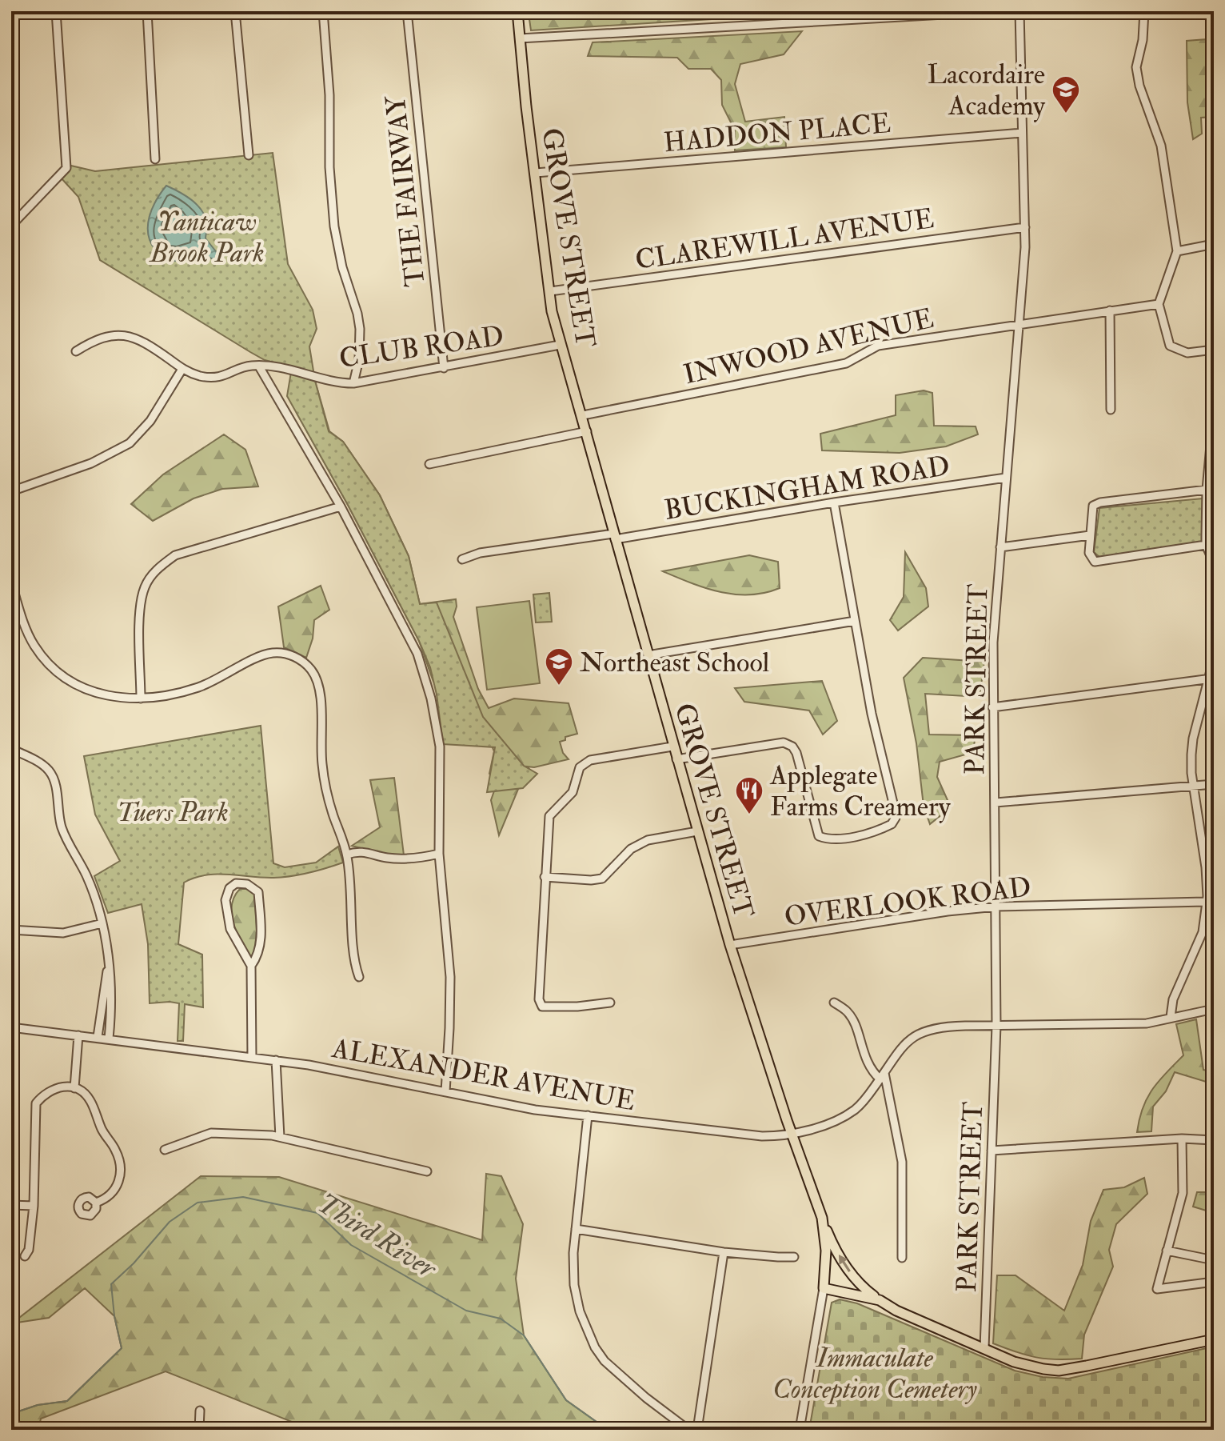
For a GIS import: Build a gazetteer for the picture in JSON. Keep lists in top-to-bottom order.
{
  "streets": {
    "main road": ["GROVE STREET"],
    "street": [
      "HADDON PLACE",
      "THE FAIRWAY",
      "CLAREWILL AVENUE",
      "INWOOD AVENUE",
      "CLUB ROAD",
      "BUCKINGHAM ROAD",
      "PARK STREET",
      "OVERLOOK ROAD",
      "ALEXANDER AVENUE"
    ]
  },
  "crossings": [
    ["HADDON PLACE", "GROVE STREET"],
    ["HADDON PLACE", "PARK STREET"],
    ["THE FAIRWAY", "CLUB ROAD"],
    ["GROVE STREET", "CLAREWILL AVENUE"],
    ["GROVE STREET", "INWOOD AVENUE"],
    ["GROVE STREET", "CLUB ROAD"],
    ["GROVE STREET", "BUCKINGHAM ROAD"],
    ["GROVE STREET", "OVERLOOK ROAD"],
    ["GROVE STREET", "ALEXANDER AVENUE"],
    ["CLAREWILL AVENUE", "PARK STREET"],
    ["INWOOD AVENUE", "PARK STREET"],
    ["BUCKINGHAM ROAD", "PARK STREET"],
    ["PARK STREET", "OVERLOOK ROAD"],
    ["PARK STREET", "ALEXANDER AVENUE"]
  ],
  "water": ["Third River"],
  "parks": ["Yanticaw Brook Park", "Tuers Park", "Immaculate Conception Cemetery"],
  "places": {
    "school or university": ["Lacordaire Academy", "Northeast School"],
    "restaurant": ["Applegate Farms Creamery"]
  }
}
